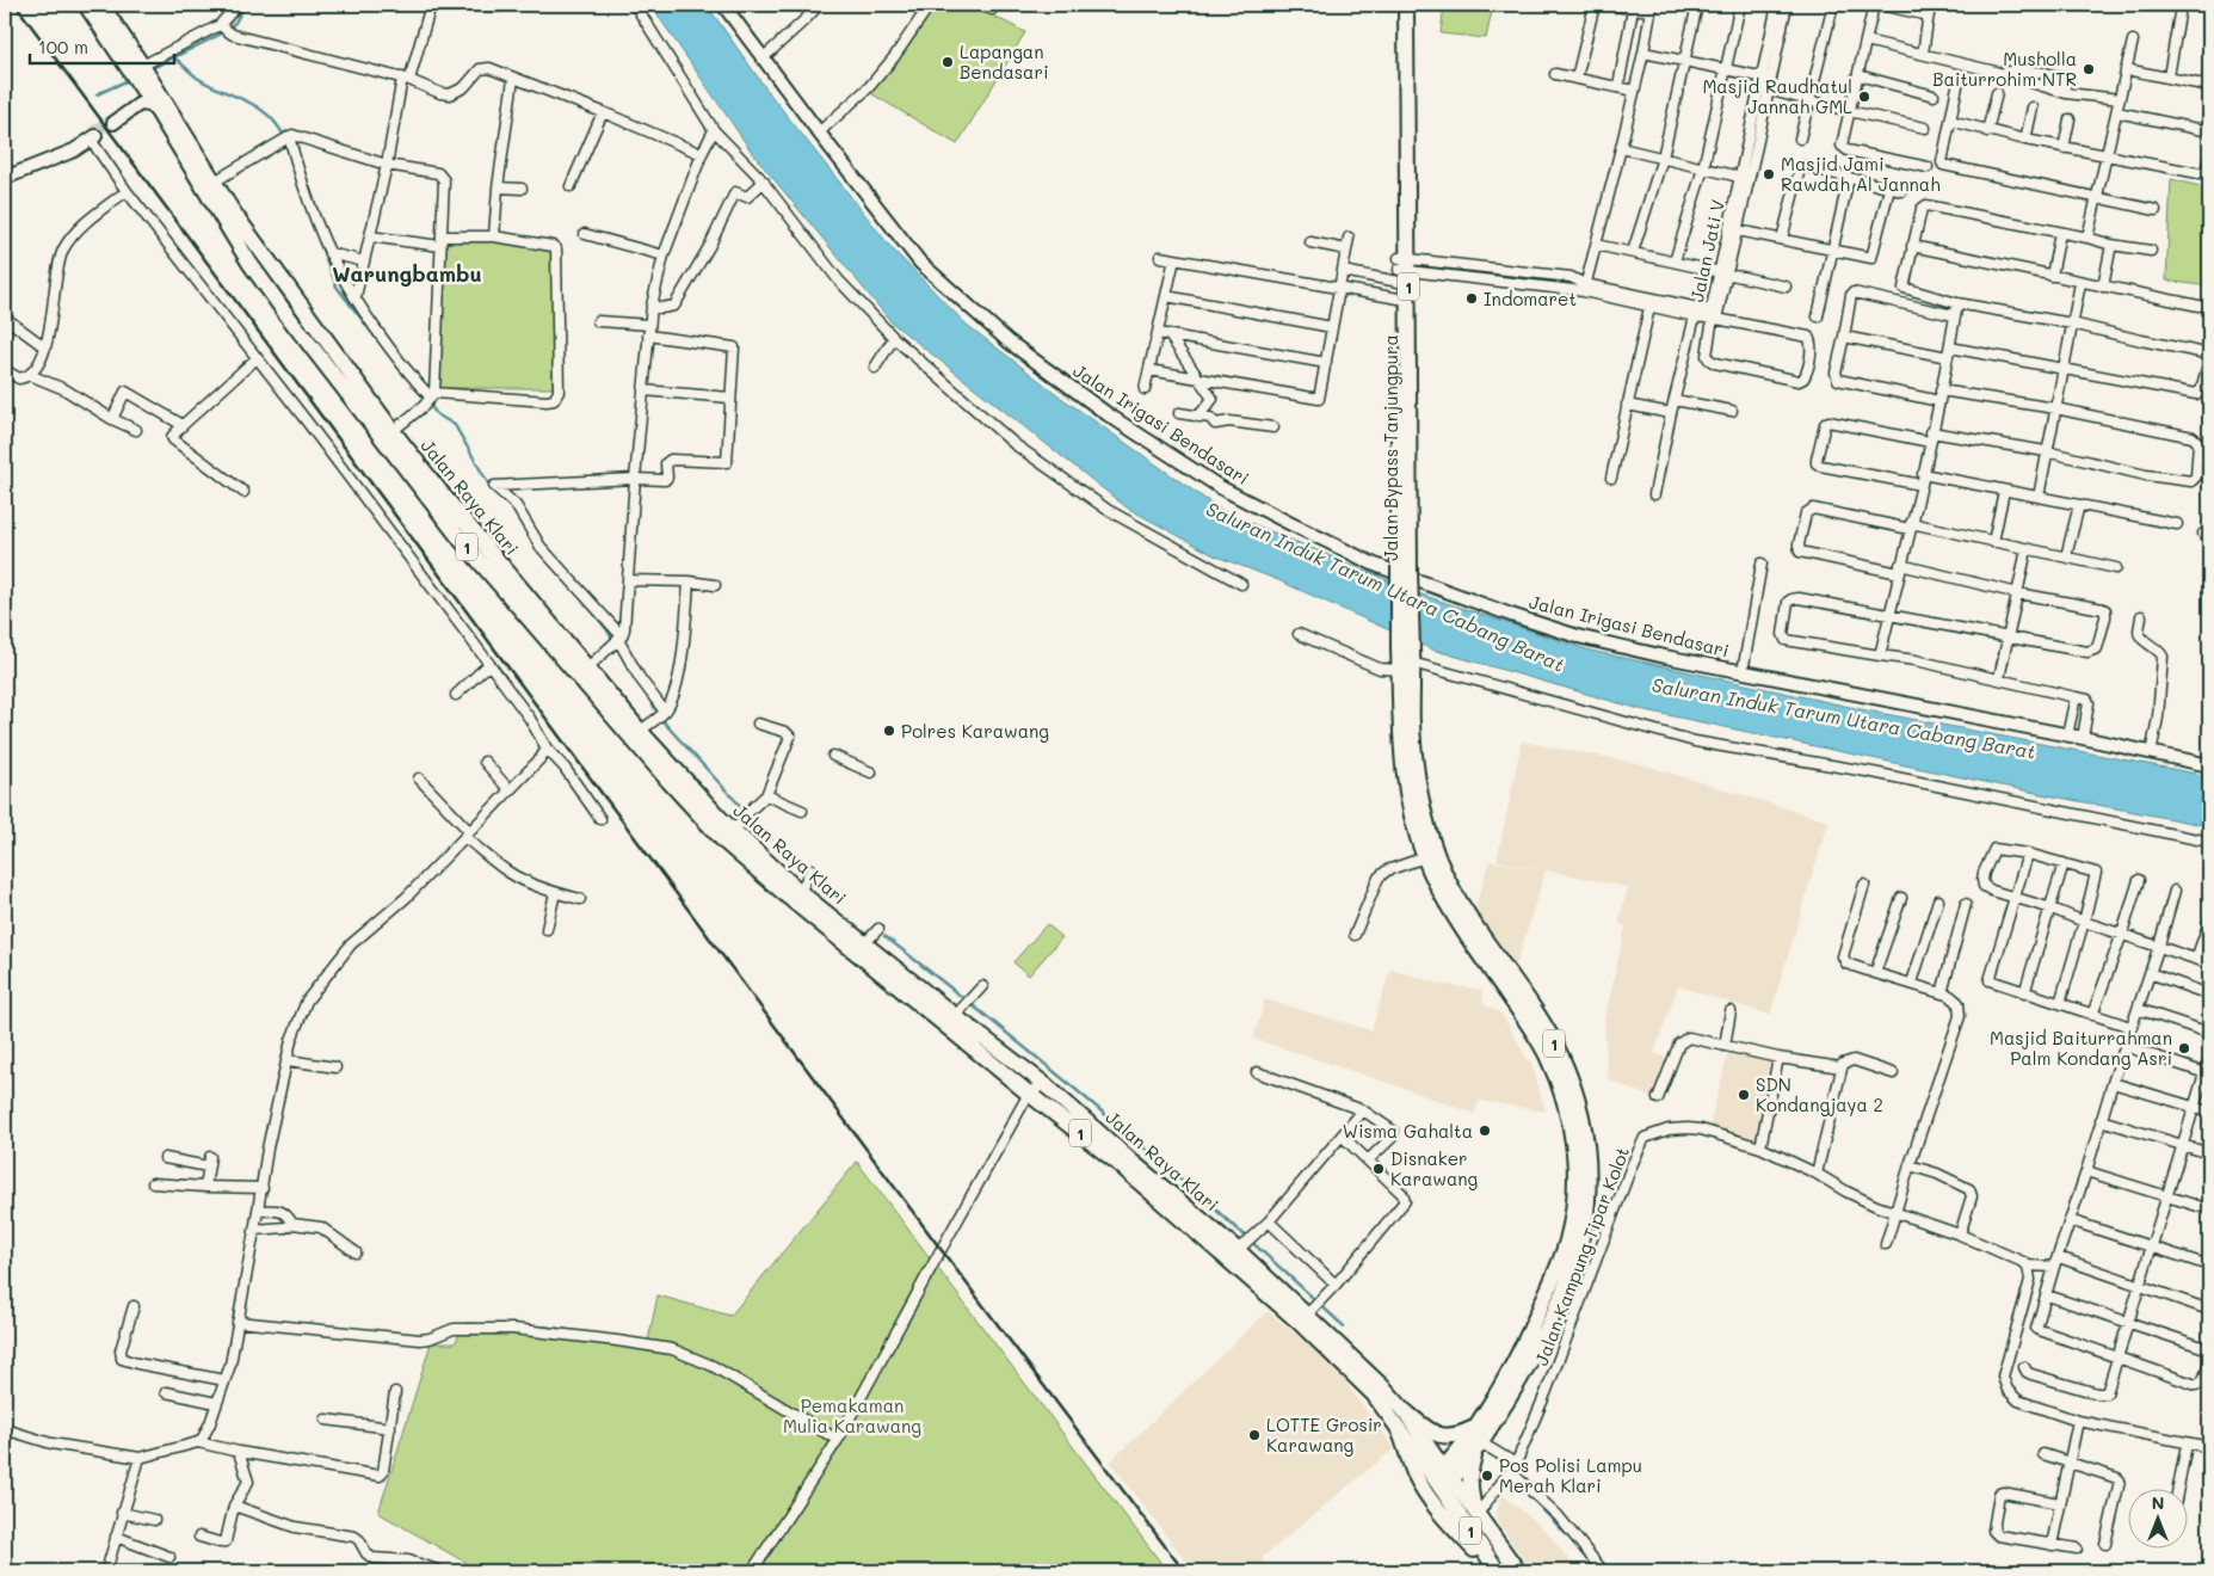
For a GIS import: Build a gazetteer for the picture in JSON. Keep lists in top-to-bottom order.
{
  "streets": {
    "main road": ["1", "Jalan Bypass Tanjungpura", "Jalan Raya Klari"],
    "street": ["Jalan Jati V", "Jalan Irigasi Bendasari", "Jalan Kampung Tipar Kolot"]
  },
  "crossings": [
    ["1", "Jalan Raya Klari"],
    ["Jalan Bypass Tanjungpura", "Jalan Raya Klari"],
    ["Jalan Raya Klari", "Jalan Kampung Tipar Kolot"]
  ],
  "districts": ["Warungbambu"],
  "water": ["Saluran Induk Tarum Utara Cabang Barat"],
  "parks": ["Pemakaman Mulia Karawang"],
  "places": [
    "Lapangan Bendasari",
    "Musholla Baiturrohim NTR",
    "Masjid Raudhatul Jannah GML",
    "Masjid Jami Rawdah Al Jannah",
    "Indomaret",
    "Polres Karawang",
    "Masjid Baiturrahman Palm Kondang Asri",
    "SDN Kondangjaya 2",
    "Wisma Gahalta",
    "Disnaker Karawang",
    "LOTTE Grosir Karawang",
    "Pos Polisi Lampu Merah Klari"
  ],
  "scale_bar": "100 m",
  "north": "top"
}
